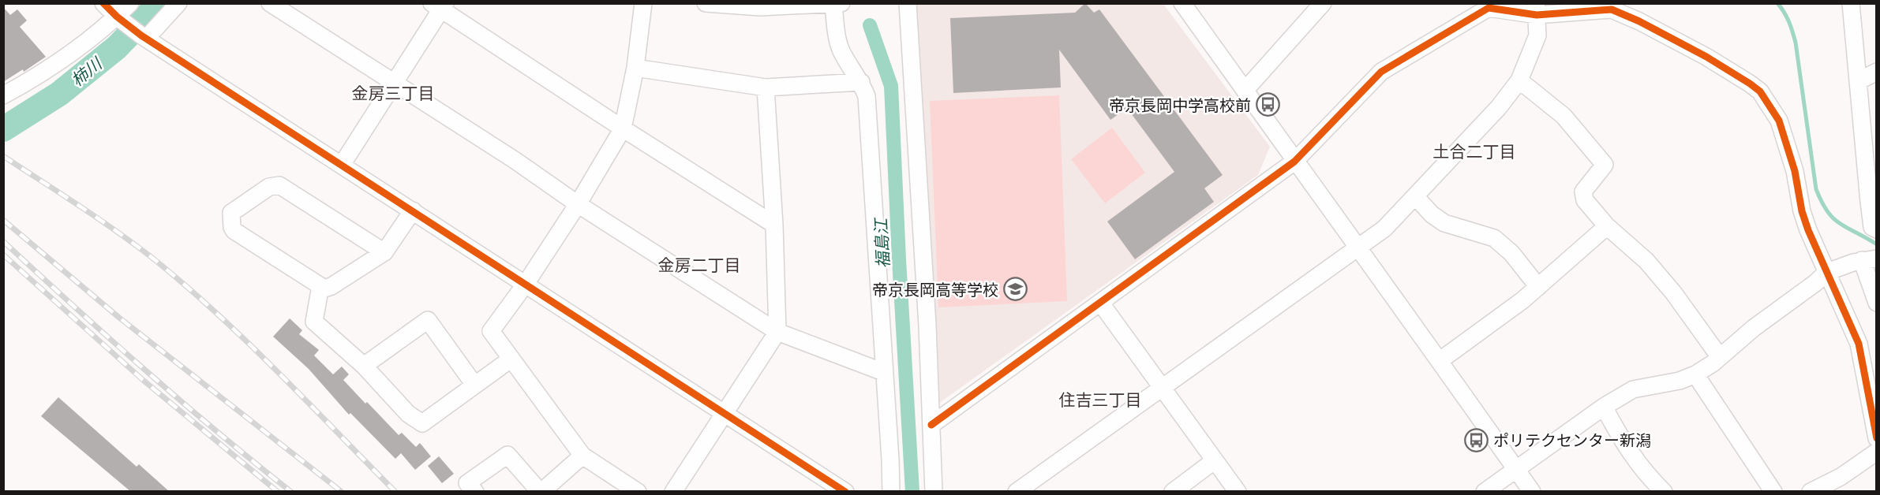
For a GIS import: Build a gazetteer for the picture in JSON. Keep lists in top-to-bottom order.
{
  "districts": [
    "金房三丁目",
    "土合二丁目",
    "金房二丁目",
    "住吉三丁目"
  ],
  "water": ["柿川", "福島江"],
  "places": {
    "bus stop": ["帝京長岡中学高校前", "ポリテクセンター新潟"],
    "school or university": ["帝京長岡高等学校"]
  }
}
